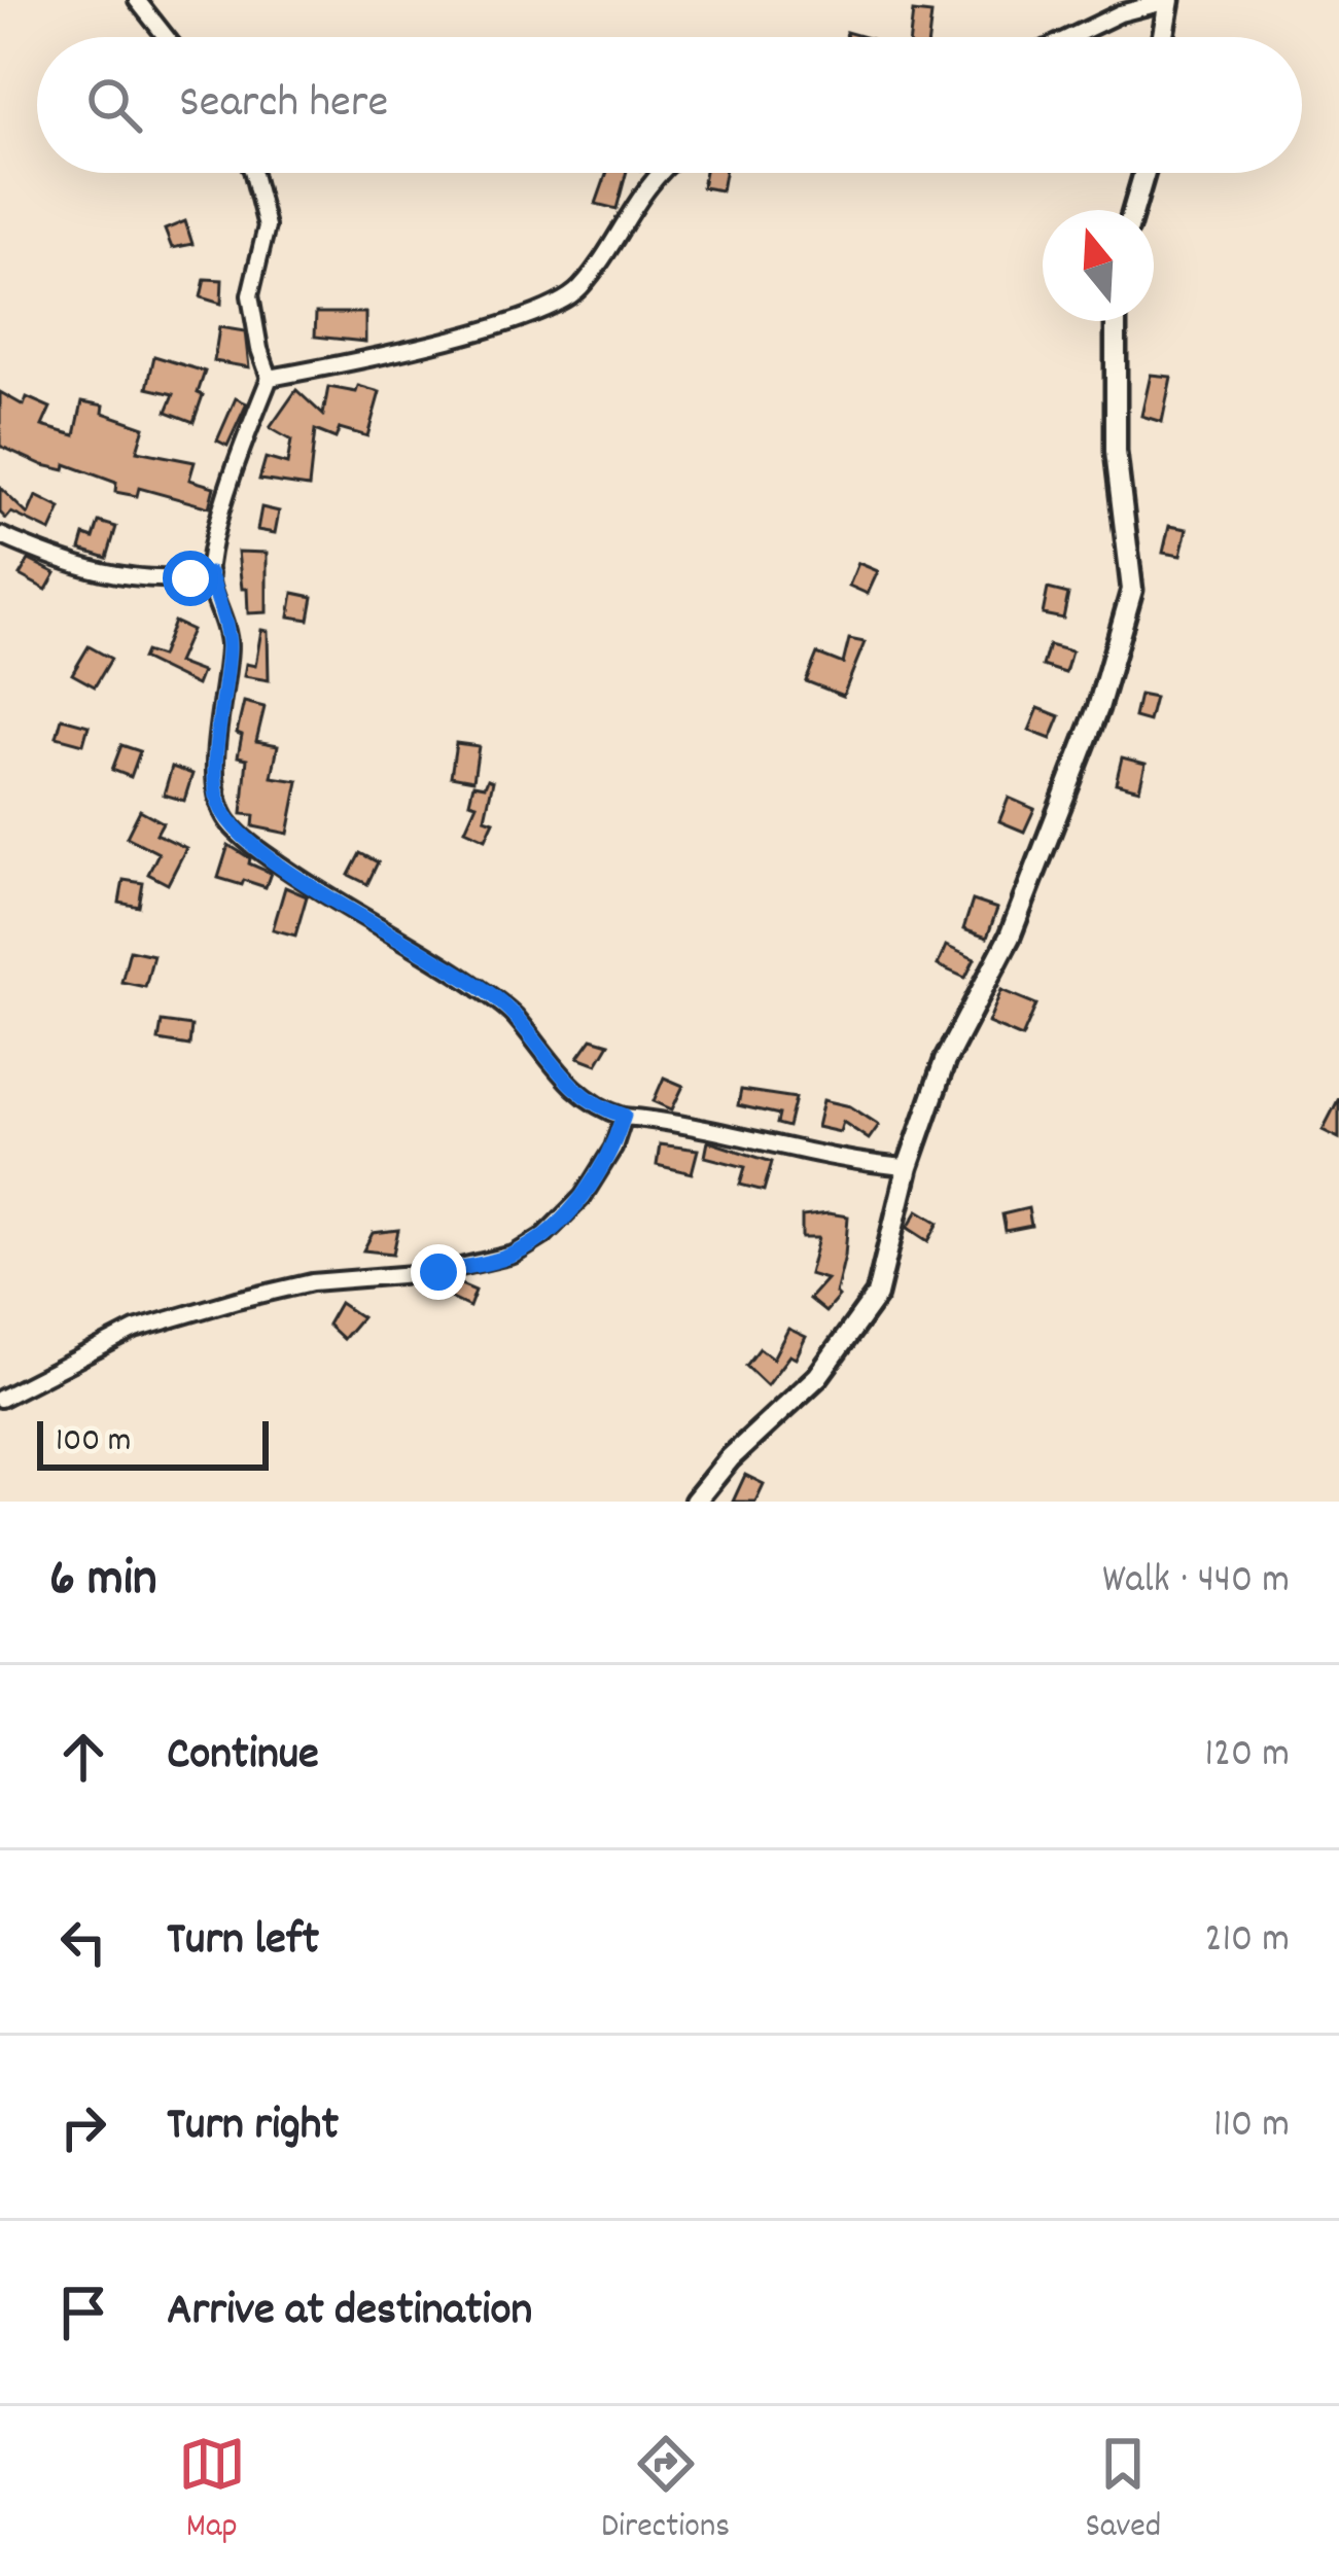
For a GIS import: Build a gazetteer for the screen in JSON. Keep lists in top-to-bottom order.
{
  "scale_bar": "100 m",
  "north": "top",
  "page": {
    "search": "Search here",
    "scale": "100 m",
    "heading": ["6 min", "Walk · 440 m"],
    "list": [
      ["Continue", "120 m"],
      ["Turn left", "210 m"],
      ["Turn right", "110 m"],
      "Arrive at destination"
    ],
    "nav": ["Map", "Directions", "Saved"]
  }
}
